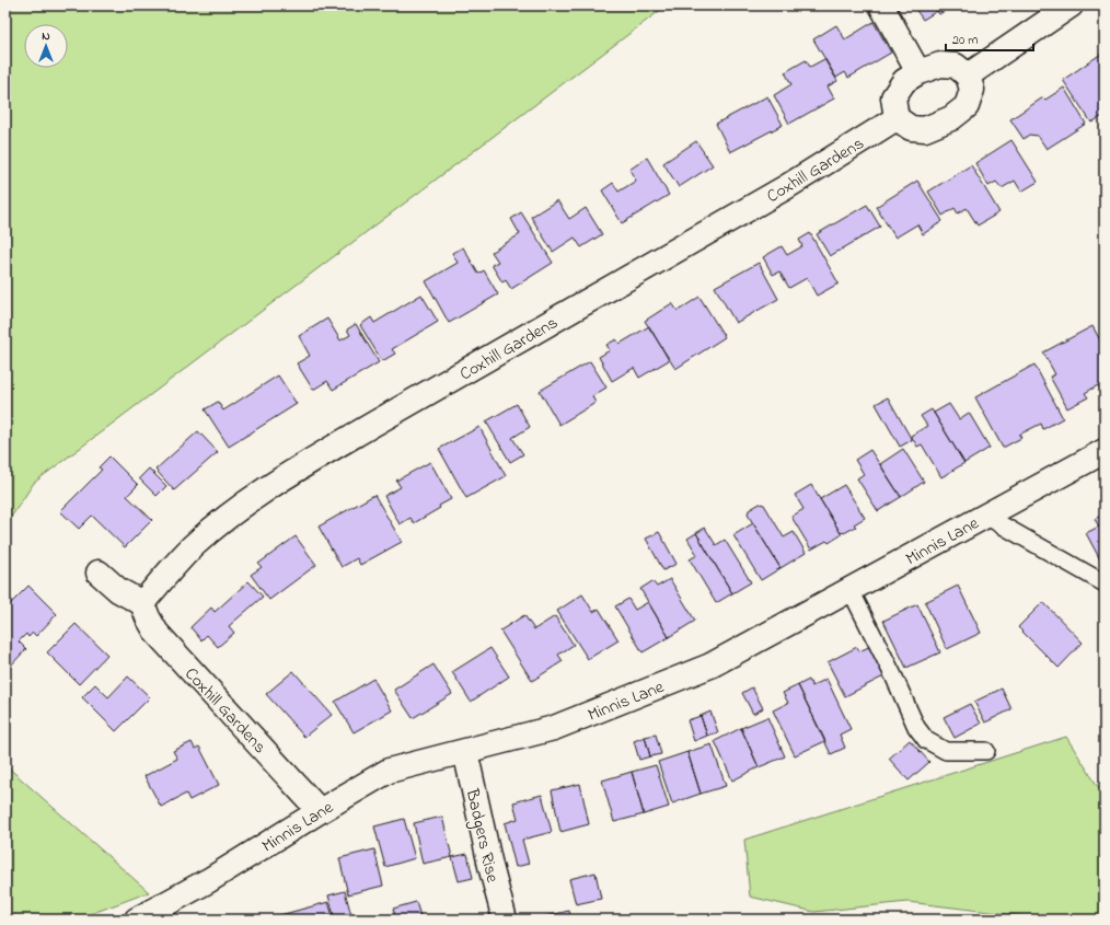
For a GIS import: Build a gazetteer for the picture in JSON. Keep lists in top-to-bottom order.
{
  "streets": {
    "street": ["Coxhill Gardens", "Minnis Lane", "Badgers Rise"]
  },
  "crossings": [
    ["Coxhill Gardens", "Minnis Lane"],
    ["Minnis Lane", "Badgers Rise"]
  ],
  "scale_bar": "20 m",
  "north": "top"
}
